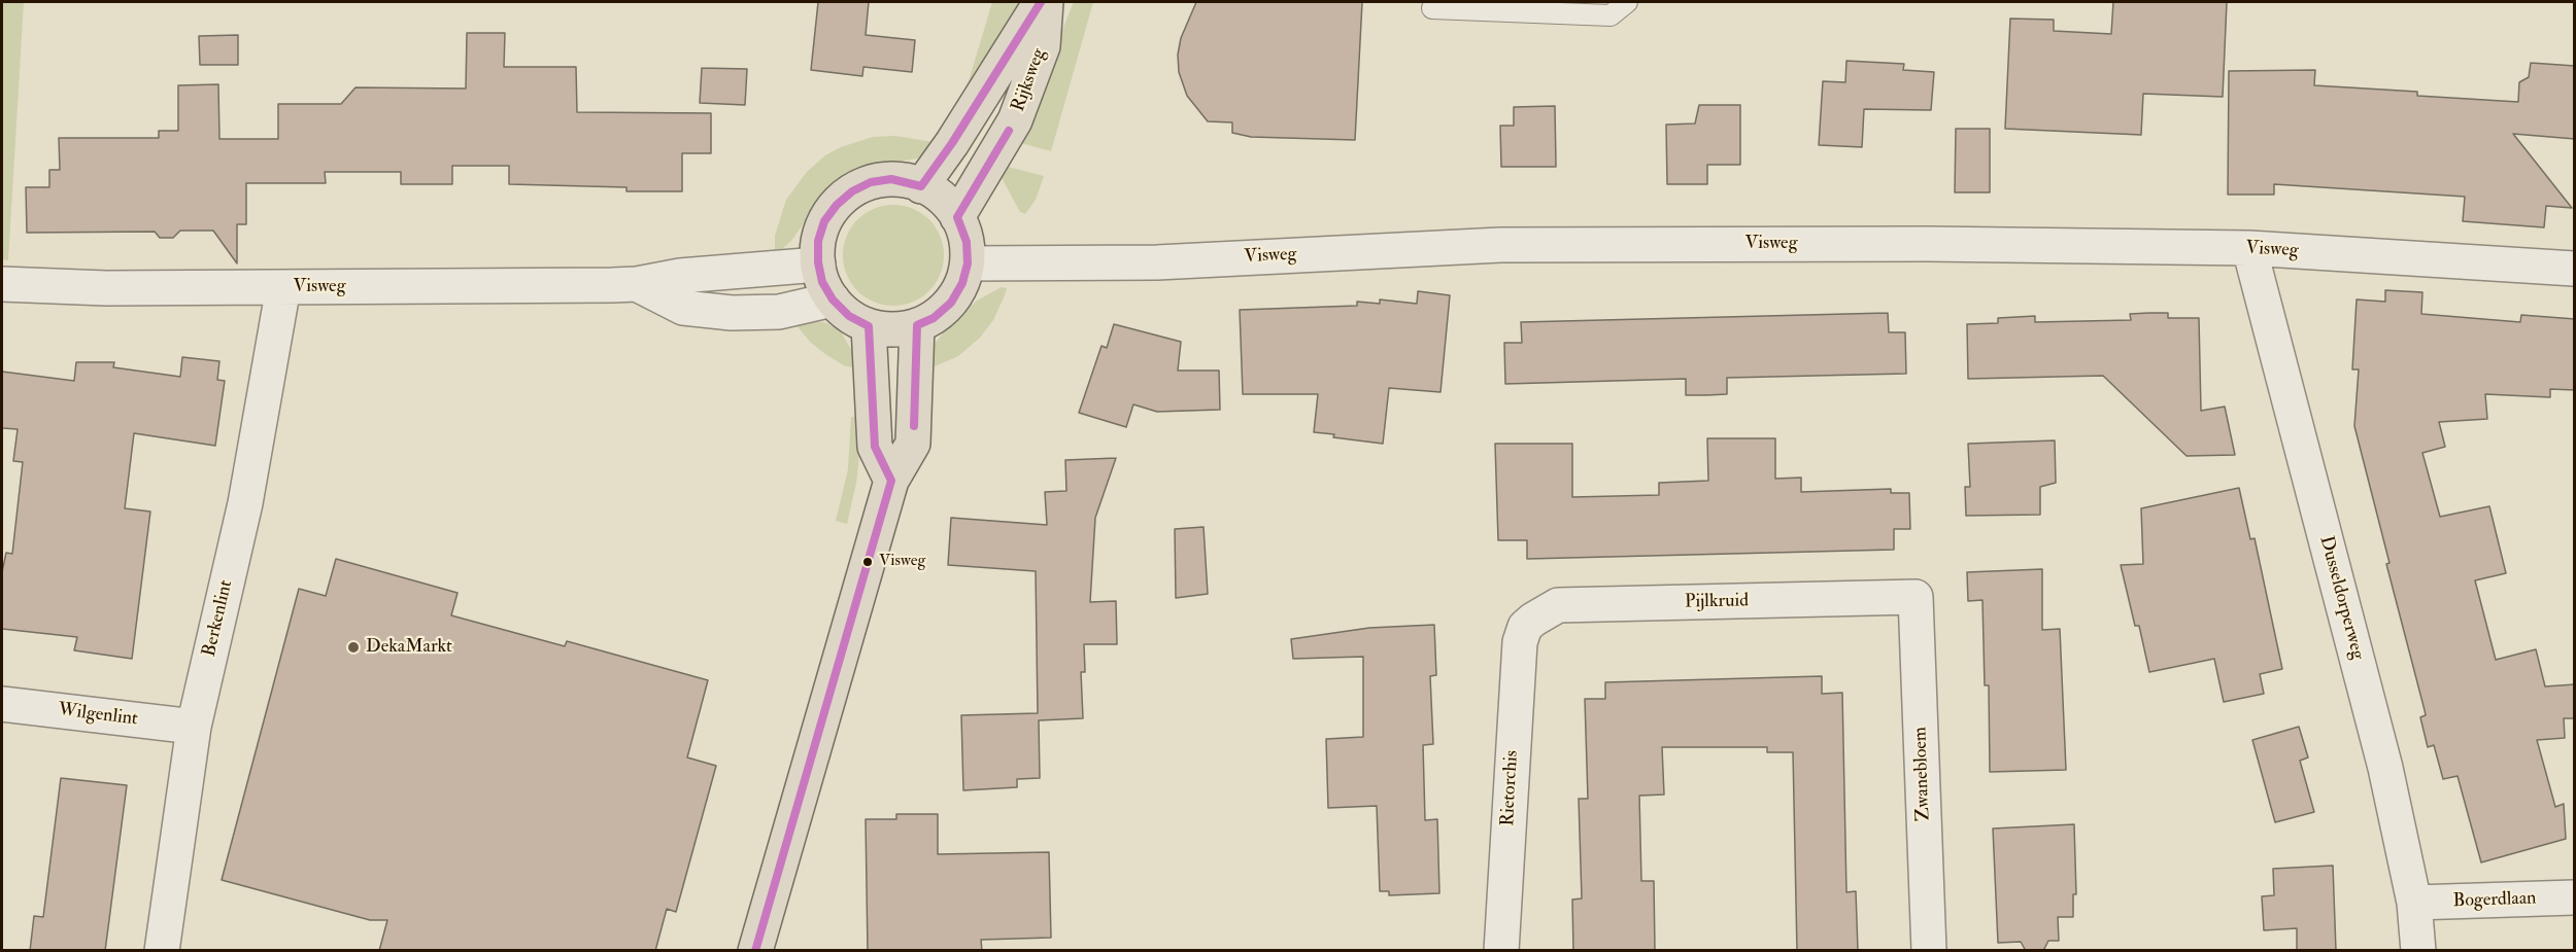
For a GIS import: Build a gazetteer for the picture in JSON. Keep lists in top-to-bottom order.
{
  "streets": {
    "main road": ["Rijksweg"],
    "street": [
      "Visweg",
      "Dusseldorperweg",
      "Pijlkruid",
      "Berkenlint",
      "Wilgenlint",
      "Zwanebloem",
      "Rietorchis",
      "Bogerdlaan"
    ]
  },
  "crossings": [
    ["Rijksweg", "Visweg"],
    ["Visweg", "Dusseldorperweg"],
    ["Visweg", "Berkenlint"],
    ["Dusseldorperweg", "Bogerdlaan"],
    ["Pijlkruid", "Zwanebloem"],
    ["Pijlkruid", "Rietorchis"],
    ["Berkenlint", "Wilgenlint"]
  ],
  "places": ["Visweg", "DekaMarkt"]
}
